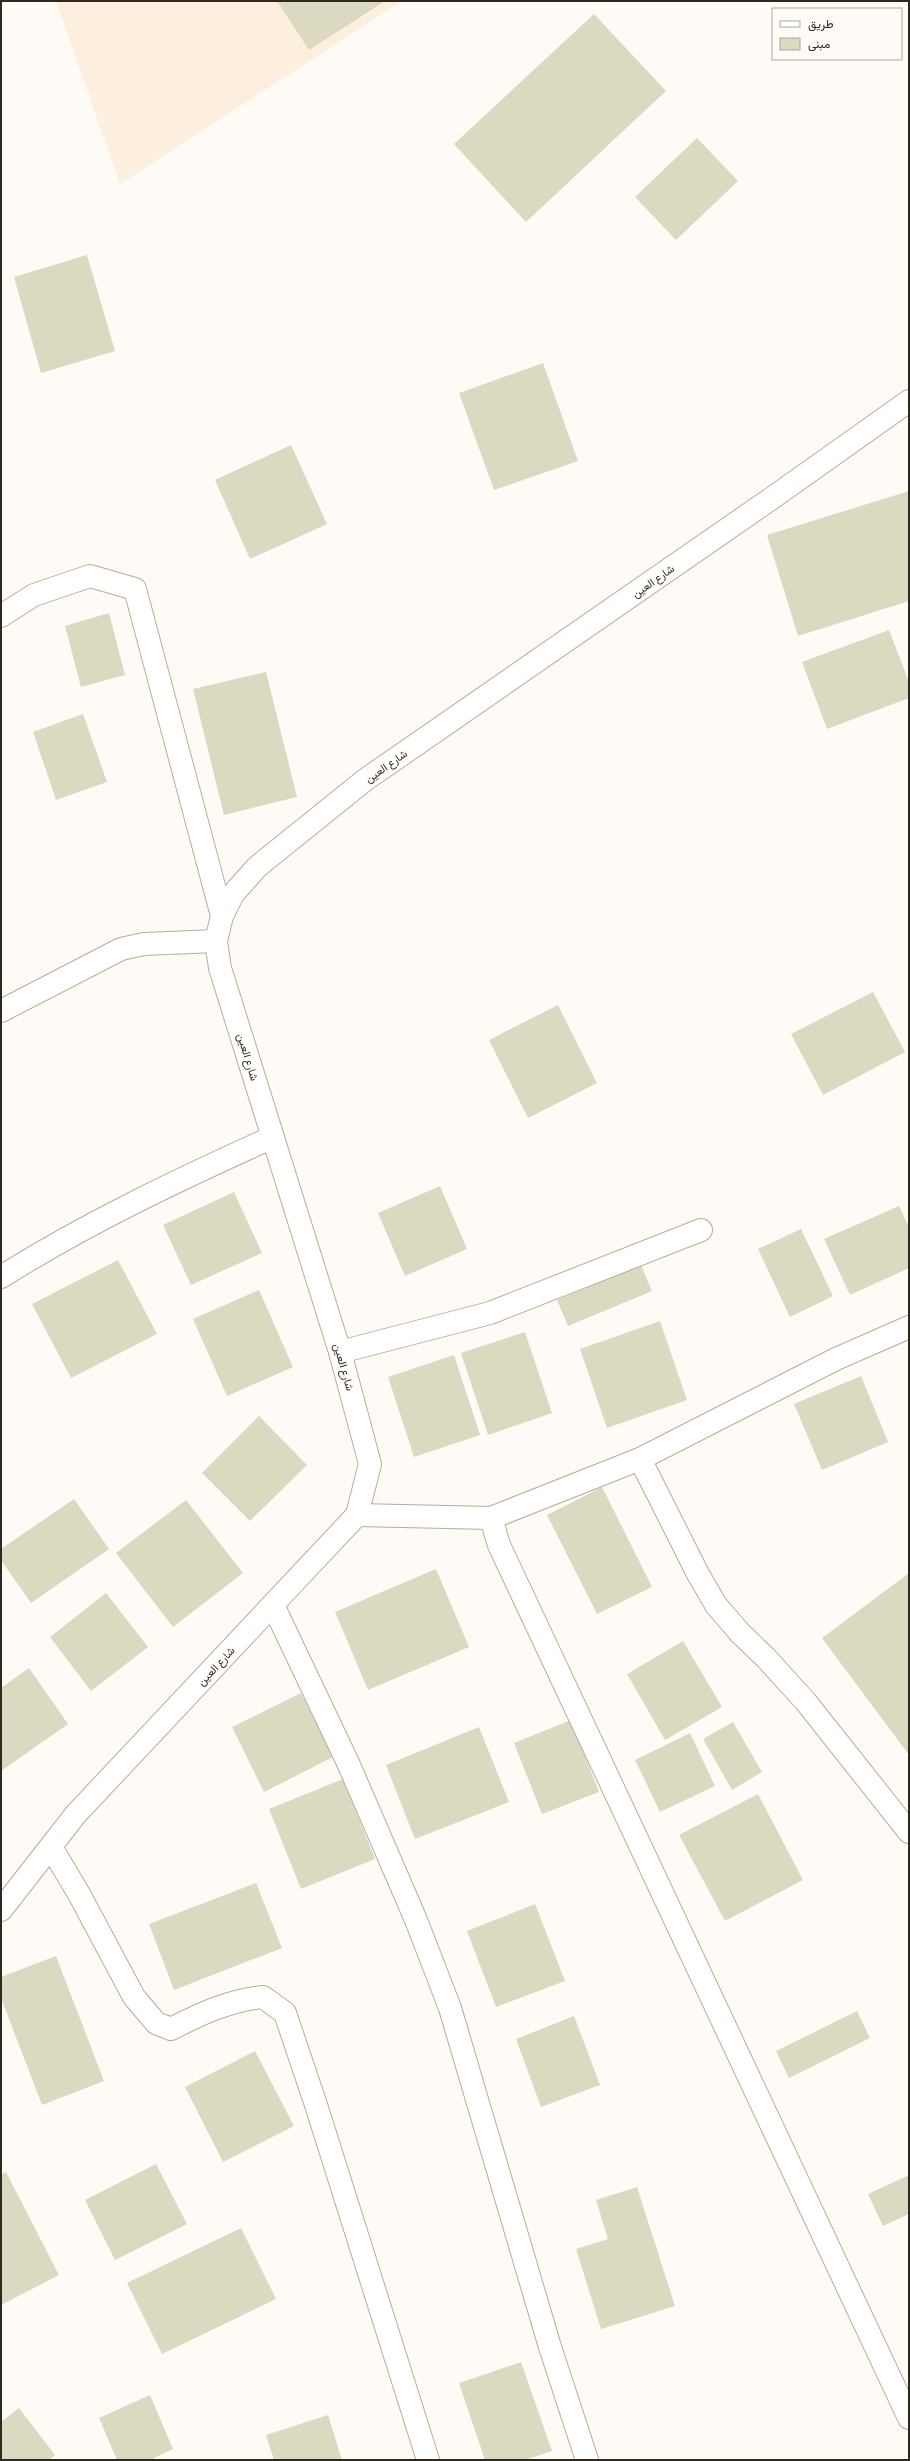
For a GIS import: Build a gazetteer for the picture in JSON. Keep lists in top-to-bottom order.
{
  "streets": {
    "street": ["شارع العين"]
  },
  "legend": ["طريق", "مبنى"]
}
